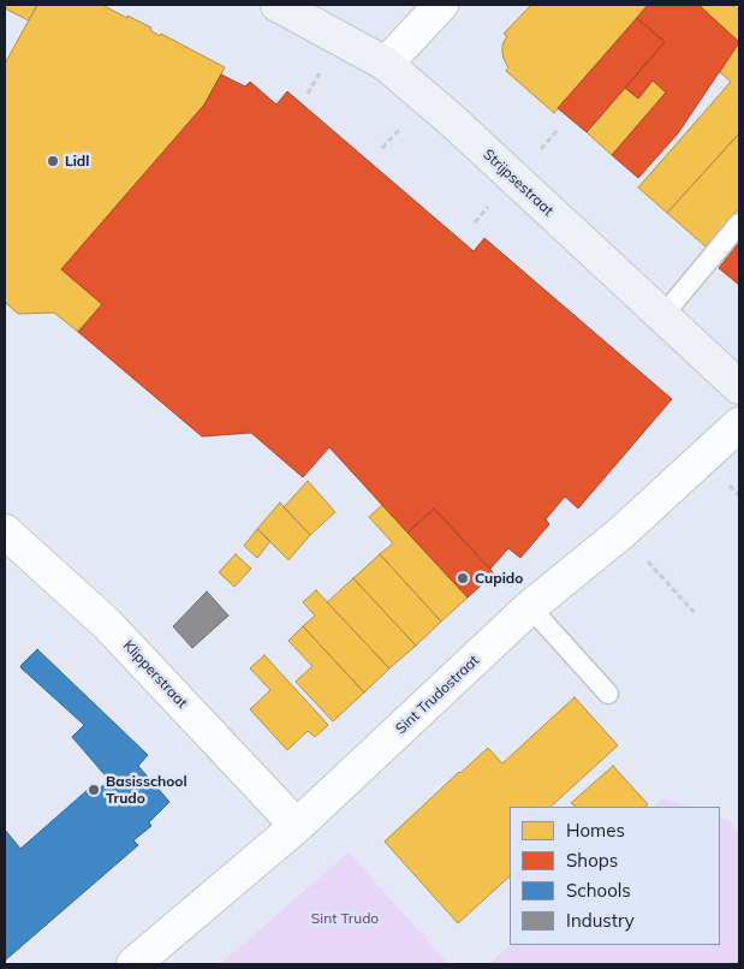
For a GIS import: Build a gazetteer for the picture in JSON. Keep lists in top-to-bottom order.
{
  "streets": {
    "street": ["Strijpsestraat", "Klipperstraat", "Sint Trudostraat"]
  },
  "crossings": [
    ["Klipperstraat", "Sint Trudostraat"]
  ],
  "parks": ["Sint Trudo"],
  "places": ["Lidl", "Cupido", "Basisschool Trudo"],
  "legend": [
    "Homes",
    "Shops",
    "Schools",
    "Industry"
  ]
}
